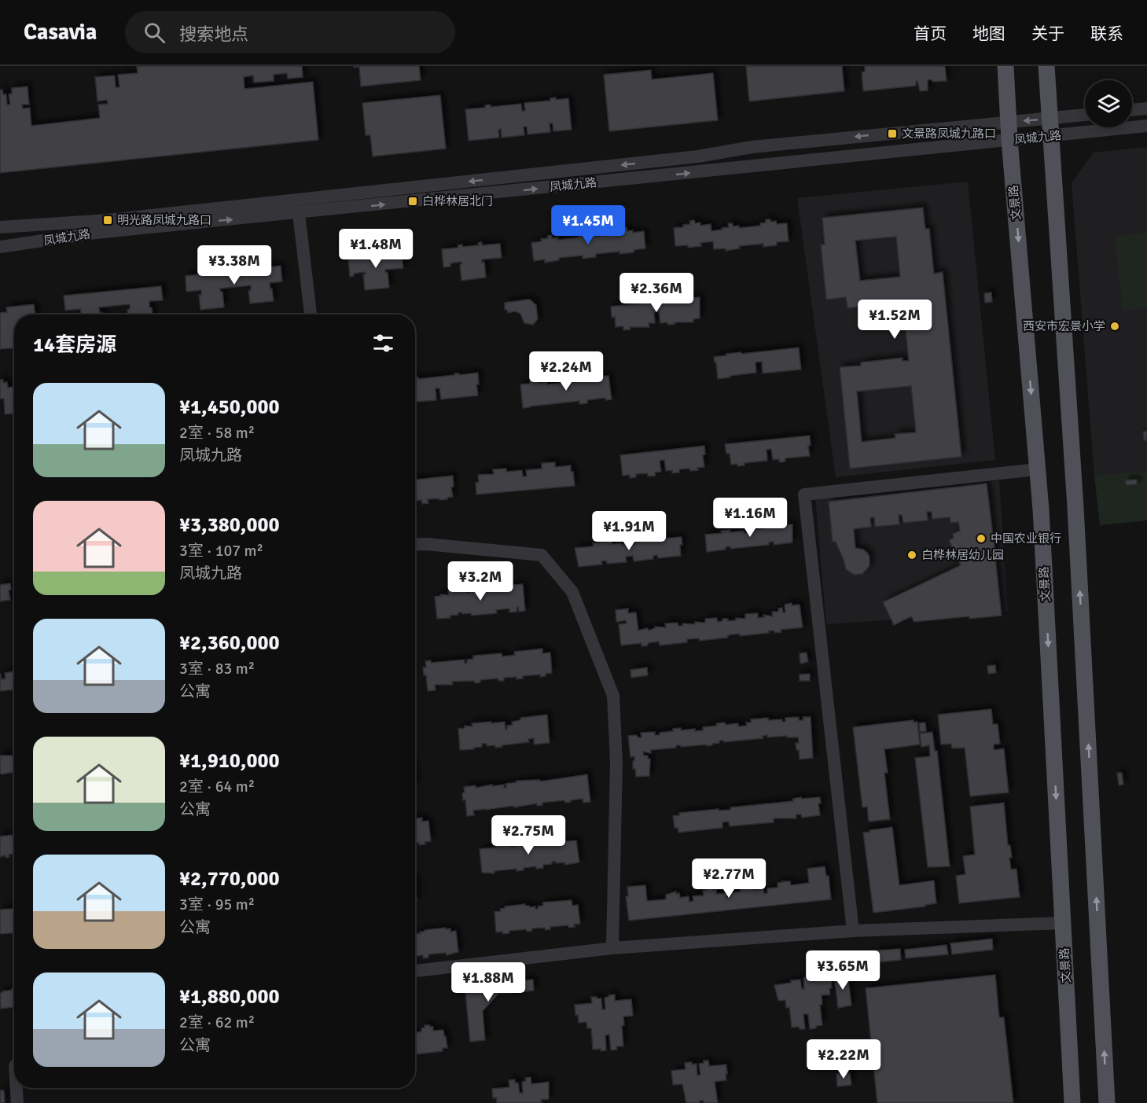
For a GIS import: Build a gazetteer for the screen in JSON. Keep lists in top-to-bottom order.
{
  "streets": {
    "main road": ["文景路"],
    "street": ["凤城九路"]
  },
  "crossings": [
    ["凤城九路", "文景路"]
  ],
  "places": {
    "transit": ["文景路凤城九路口", "白桦林居北门", "明光路凤城九路口"],
    "other": ["西安市宏景小学", "中国农业银行", "白桦林居幼儿园"]
  },
  "page": {
    "header": "Casavia",
    "search": "搜索地点",
    "nav": [
      "首页",
      "地图",
      "关于",
      "联系"
    ],
    "price": [
      "¥1.45M",
      "¥1.48M",
      "¥3.38M",
      "¥2.36M",
      "¥1.52M",
      "¥2.24M",
      "¥1.16M",
      "¥1.91M",
      "¥3.2M",
      "¥2.75M",
      "¥2.77M",
      "¥3.65M",
      "¥1.88M",
      "¥2.22M"
    ],
    "heading": "14套房源",
    "list": [
      {
        "name": "¥1,450,000",
        "note": "2室 · 58 m² · 凤城九路"
      },
      {
        "name": "¥3,380,000",
        "note": "3室 · 107 m² · 凤城九路"
      },
      {
        "name": "¥2,360,000",
        "note": "3室 · 83 m² · 公寓"
      },
      {
        "name": "¥1,910,000",
        "note": "2室 · 64 m² · 公寓"
      },
      {
        "name": "¥2,770,000",
        "note": "3室 · 95 m² · 公寓"
      },
      {
        "name": "¥1,880,000",
        "note": "2室 · 62 m² · 公寓"
      }
    ]
  }
}
